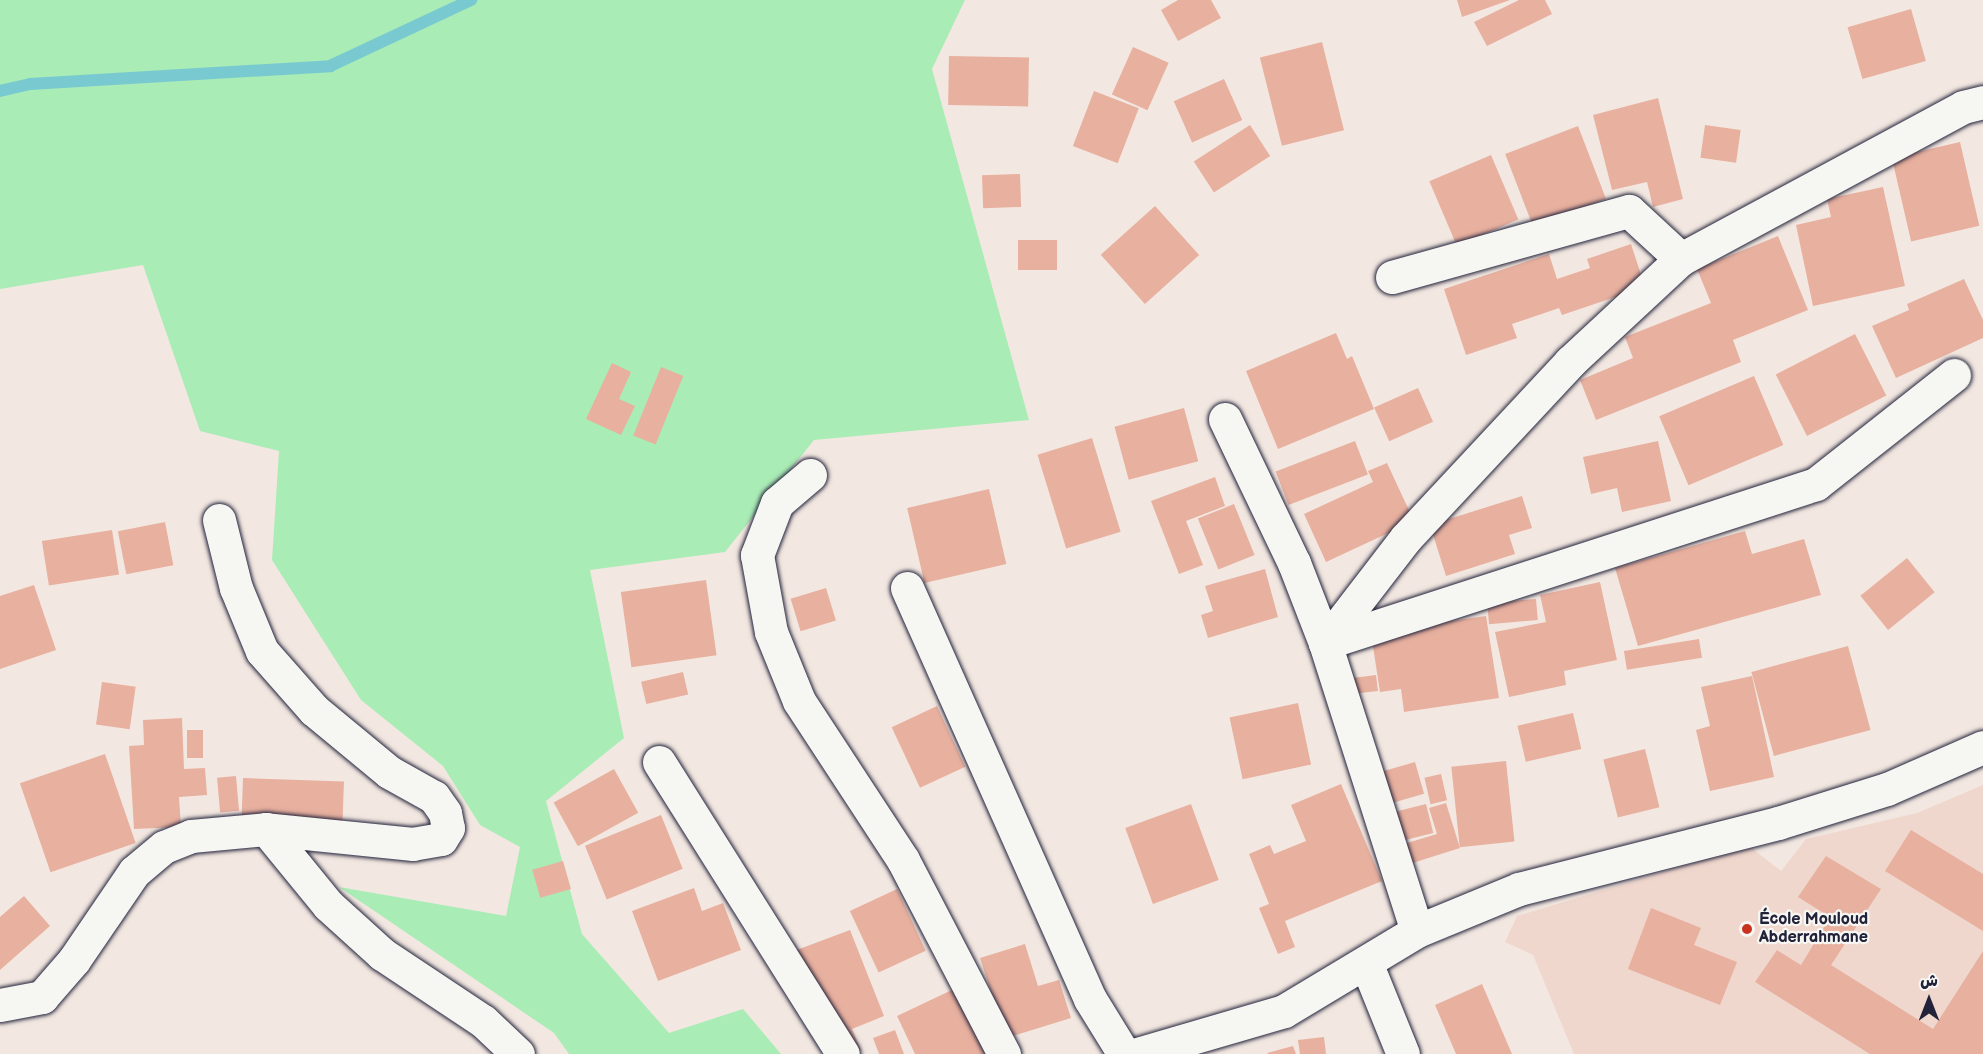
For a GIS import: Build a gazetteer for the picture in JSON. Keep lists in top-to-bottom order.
{
  "places": ["École Mouloud Abderrahmane"],
  "north": "top"
}
